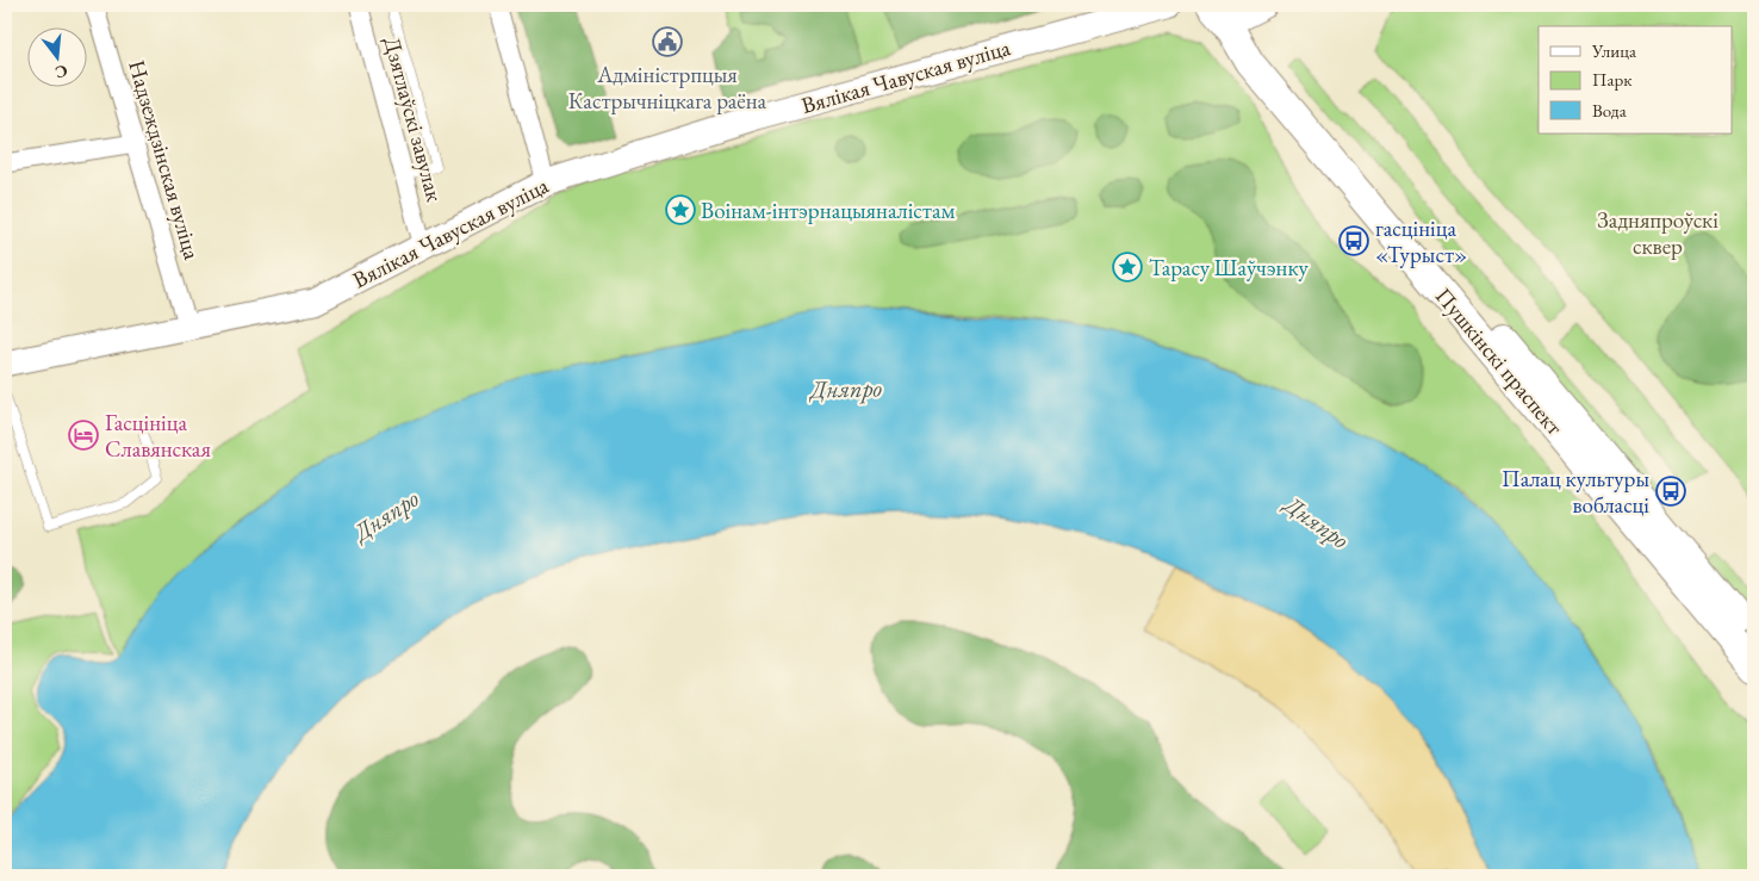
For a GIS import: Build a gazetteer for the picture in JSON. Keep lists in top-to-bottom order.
{
  "streets": {
    "main road": ["Вялікая Чавуская вуліца", "Пушкінскі праспект"],
    "street": ["Дзятлаўскі завулак", "Надзеждзінская вуліца"]
  },
  "crossings": [
    ["Вялікая Чавуская вуліца", "Дзятлаўскі завулак"],
    ["Вялікая Чавуская вуліца", "Надзеждзінская вуліца"]
  ],
  "water": ["Дняпро"],
  "parks": ["Задняпроўскі сквер"],
  "places": {
    "public building": ["Адміністрпцыя Кастрычніцкага раёна"],
    "place": ["Воінам-інтэрнацыяналістам", "Тарасу Шаўчэнку"],
    "bus stop": ["гасцініца «Турыст»", "Палац культуры вобласці"],
    "hotel": ["Гасцініца Славянская"]
  },
  "legend": ["Улица", "Парк", "Вода"],
  "north": "bottom"
}
